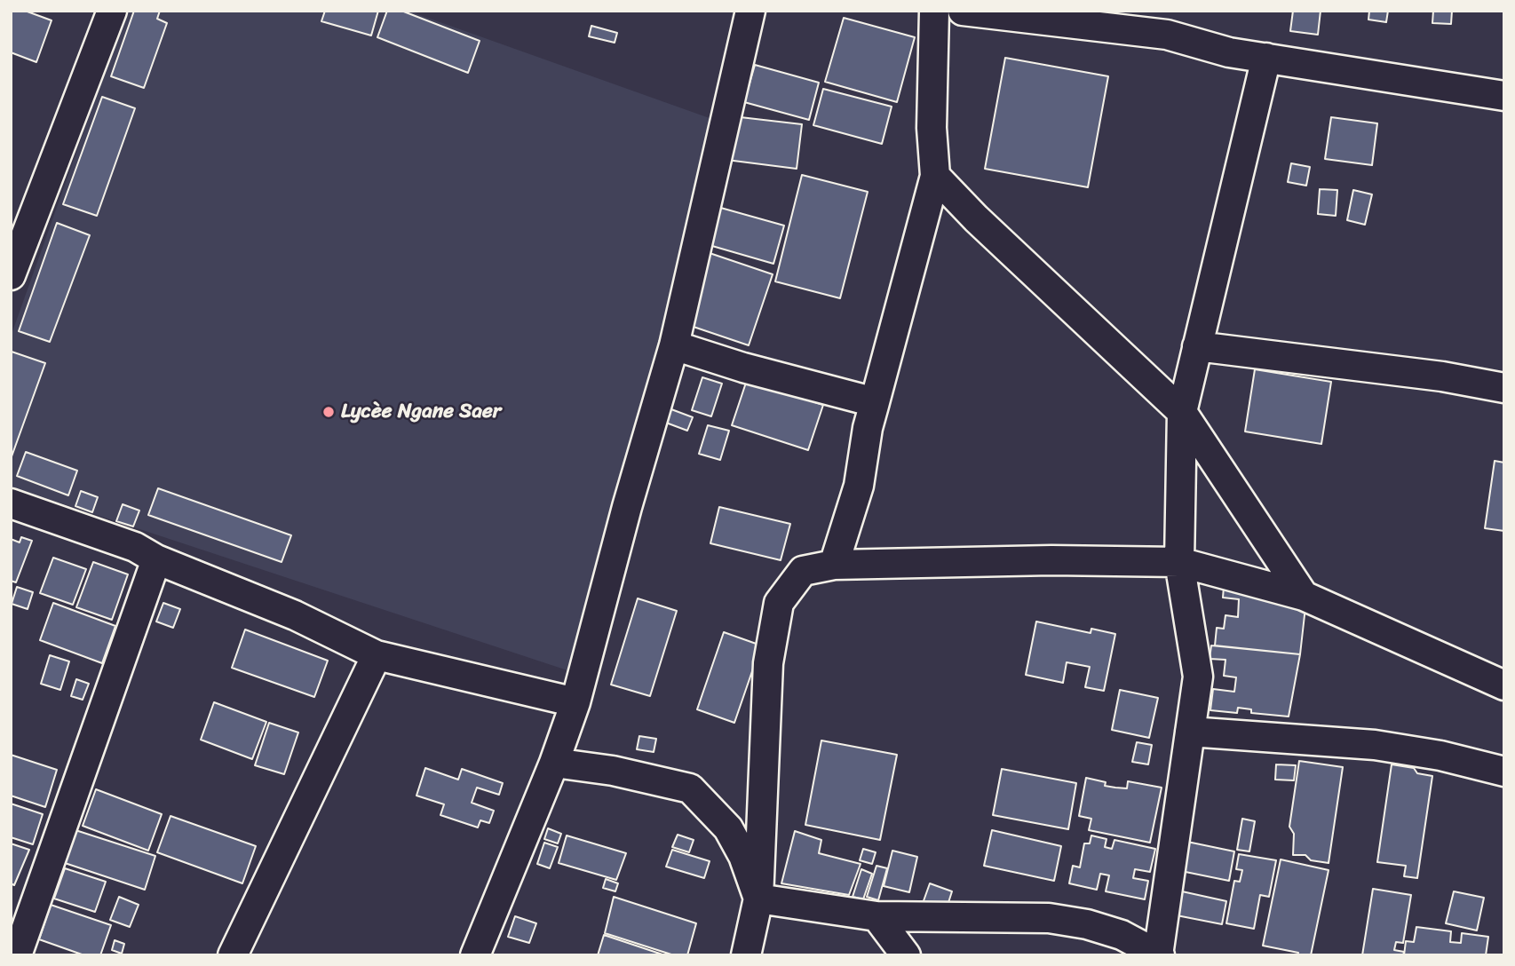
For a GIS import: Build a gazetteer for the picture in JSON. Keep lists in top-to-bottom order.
{
  "places": ["Lycèe Ngane Saer"]
}
